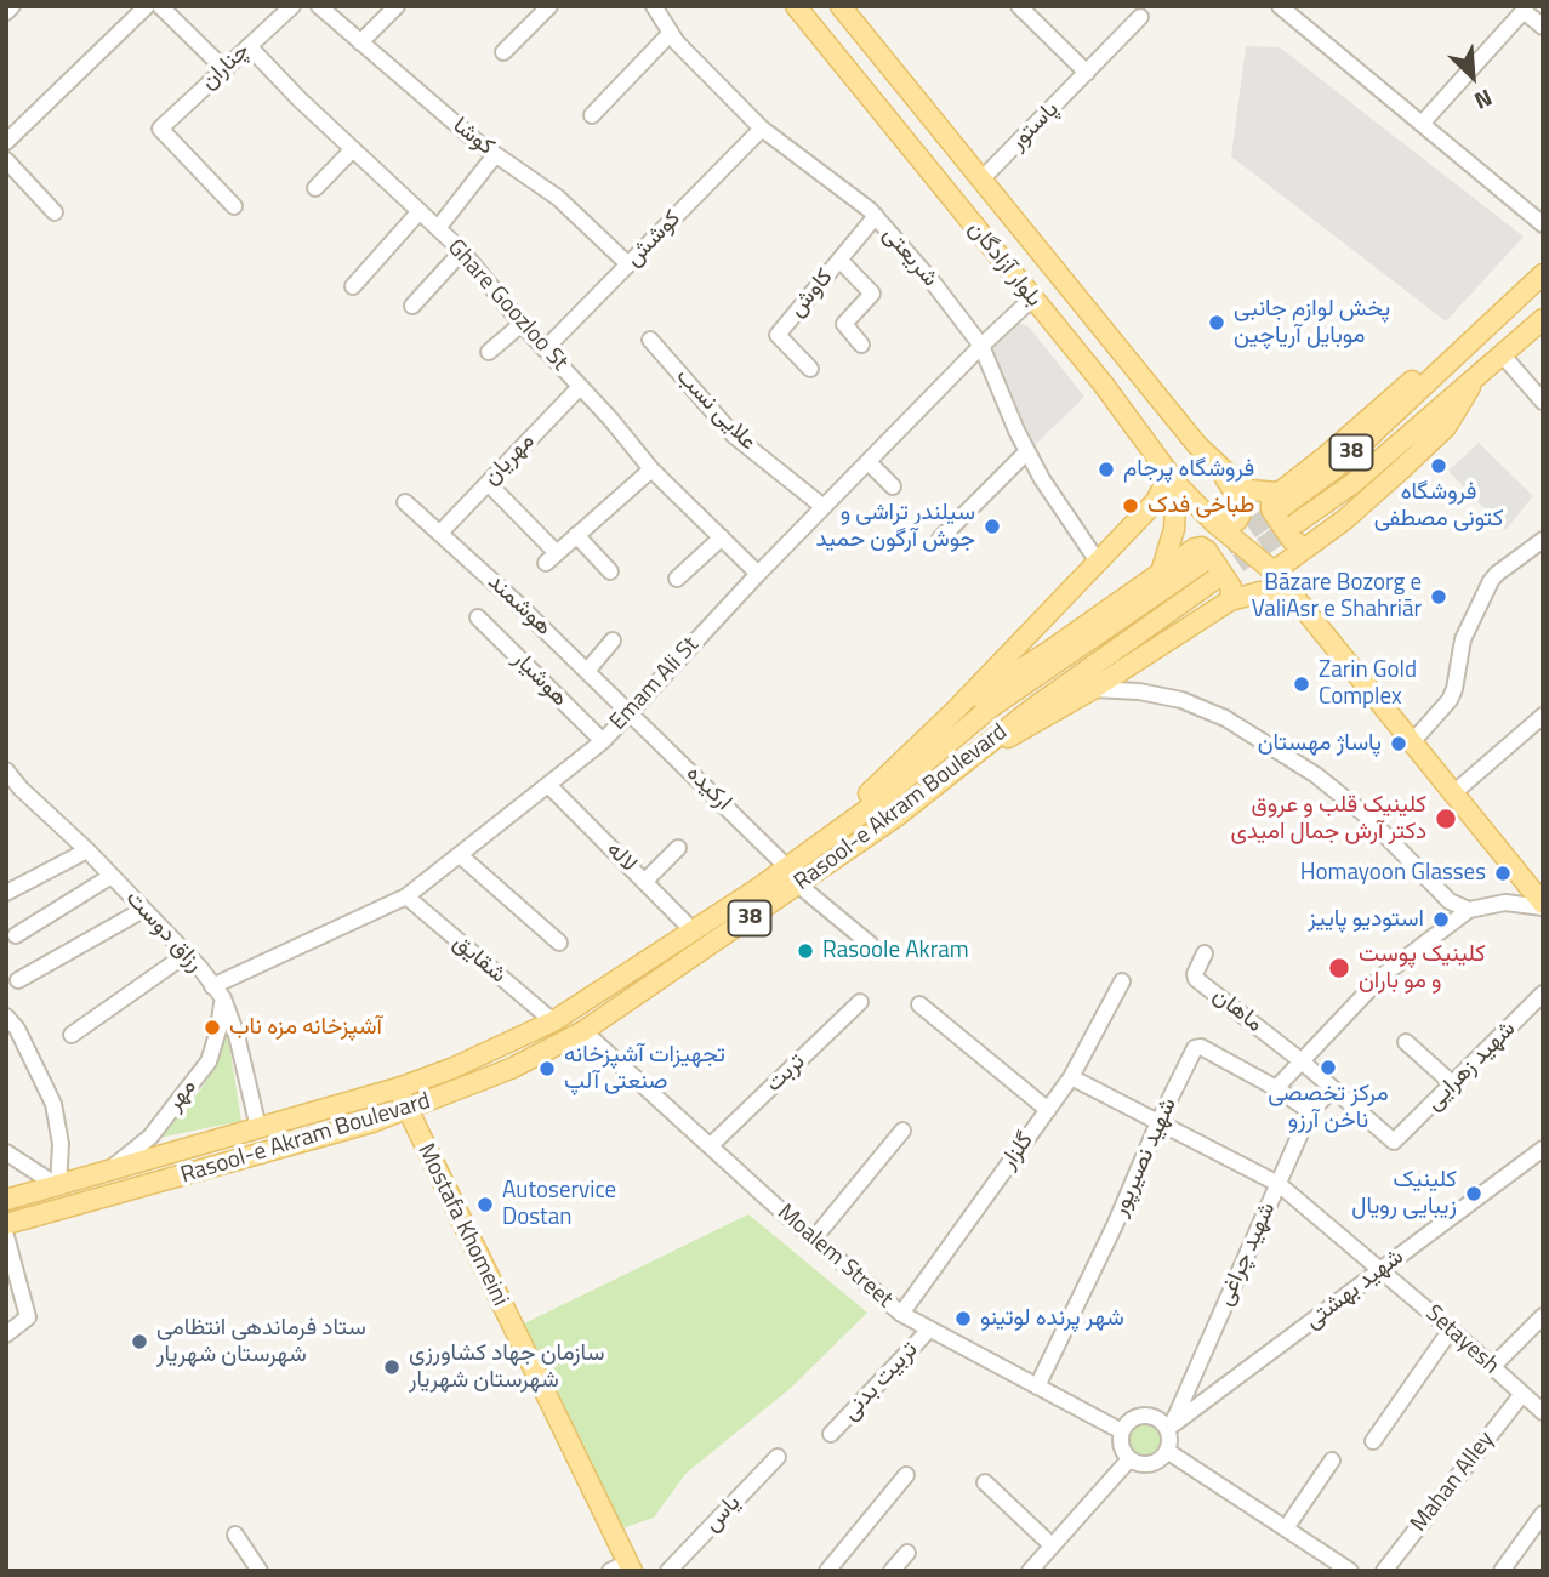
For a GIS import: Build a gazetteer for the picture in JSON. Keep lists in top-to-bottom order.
{
  "streets": {
    "main road": [
      "بلوار آزادگان",
      "38",
      "Rasool-e Akram Boulevard",
      "Mostafa Khomeini"
    ],
    "street": [
      "چناران",
      "پاستور",
      "کوشا",
      "کوشش",
      "شریعتی",
      "کاوش",
      "Ghare Goozloo St",
      "علایی نسب",
      "مهریان",
      "هوشمند",
      "هوشیار",
      "Emam Ali St",
      "ارکیده",
      "لاله",
      "رزاق دوست",
      "شقایق",
      "ماهان",
      "شهید زهرایی",
      "تربت",
      "مهر",
      "گلزار",
      "شهید نصیرپور",
      "شهید چراغی",
      "Moalem Street",
      "شهید بهشتی",
      "Setayesh",
      "تربیت بدنی",
      "Mahan Alley",
      "یاس"
    ]
  },
  "crossings": [
    ["چناران", "Ghare Goozloo St"],
    ["پاستور", "بلوار آزادگان"],
    ["کوشا", "کوشش"],
    ["کوشش", "شریعتی"],
    ["کوشش", "Ghare Goozloo St"],
    ["شریعتی", "کاوش"],
    ["شریعتی", "Emam Ali St"],
    ["بلوار آزادگان", "38"],
    ["بلوار آزادگان", "Emam Ali St"],
    ["Ghare Goozloo St", "مهریان"],
    ["Ghare Goozloo St", "Emam Ali St"],
    ["علایی نسب", "Emam Ali St"],
    ["مهریان", "هوشمند"],
    ["هوشمند", "Emam Ali St"],
    ["هوشمند", "ارکیده"],
    ["هوشیار", "Emam Ali St"],
    ["Emam Ali St", "ارکیده"],
    ["Emam Ali St", "لاله"],
    ["Emam Ali St", "رزاق دوست"],
    ["Emam Ali St", "شقایق"],
    ["Emam Ali St", "مهر"],
    ["ارکیده", "Rasool-e Akram Boulevard"],
    ["Rasool-e Akram Boulevard", "لاله"],
    ["Rasool-e Akram Boulevard", "رزاق دوست"],
    ["Rasool-e Akram Boulevard", "شقایق"],
    ["Rasool-e Akram Boulevard", "مهر"],
    ["Rasool-e Akram Boulevard", "Mostafa Khomeini"],
    ["Rasool-e Akram Boulevard", "Moalem Street"],
    ["رزاق دوست", "مهر"],
    ["شهید زهرایی", "شهید چراغی"],
    ["تربت", "Moalem Street"],
    ["گلزار", "Moalem Street"],
    ["گلزار", "Setayesh"],
    ["شهید نصیرپور", "شهید چراغی"],
    ["شهید نصیرپور", "Moalem Street"],
    ["شهید نصیرپور", "Setayesh"],
    ["شهید چراغی", "Moalem Street"],
    ["شهید چراغی", "شهید بهشتی"],
    ["شهید چراغی", "Setayesh"],
    ["Moalem Street", "شهید بهشتی"],
    ["Moalem Street", "تربیت بدنی"],
    ["شهید بهشتی", "Setayesh"],
    ["Setayesh", "Mahan Alley"]
  ],
  "places": [
    "پخش لوازم جانبی موبایل آریاچین",
    "فروشگاه کتونی مصطفی",
    "فروشگاه پرجام",
    "طباخی فدک",
    "سیلندر تراشی و جوش آرگون حمید",
    "Bāzare Bozorg e ValiAsr e Shahriār",
    "Zarin Gold Complex",
    "پاساژ مهستان",
    "کلینیک قلب و عروق دکتر آرش جمال امیدی",
    "Homayoon Glasses",
    "استودیو پاییز",
    "Rasoole Akram",
    "کلینیک پوست و مو باران",
    "آشپزخانه مزه ناب",
    "مرکز تخصصی ناخن آرزو",
    "تجهیزات آشپزخانه صنعتی آلپ",
    "کلینیک زیبایی رویال",
    "Autoservice Dostan",
    "شهر پرنده لوتینو",
    "ستاد فرماندهی انتظامی شهرستان شهریار",
    "سازمان جهاد کشاورزی شهرستان شهریار"
  ],
  "north": "bottom right"
}
